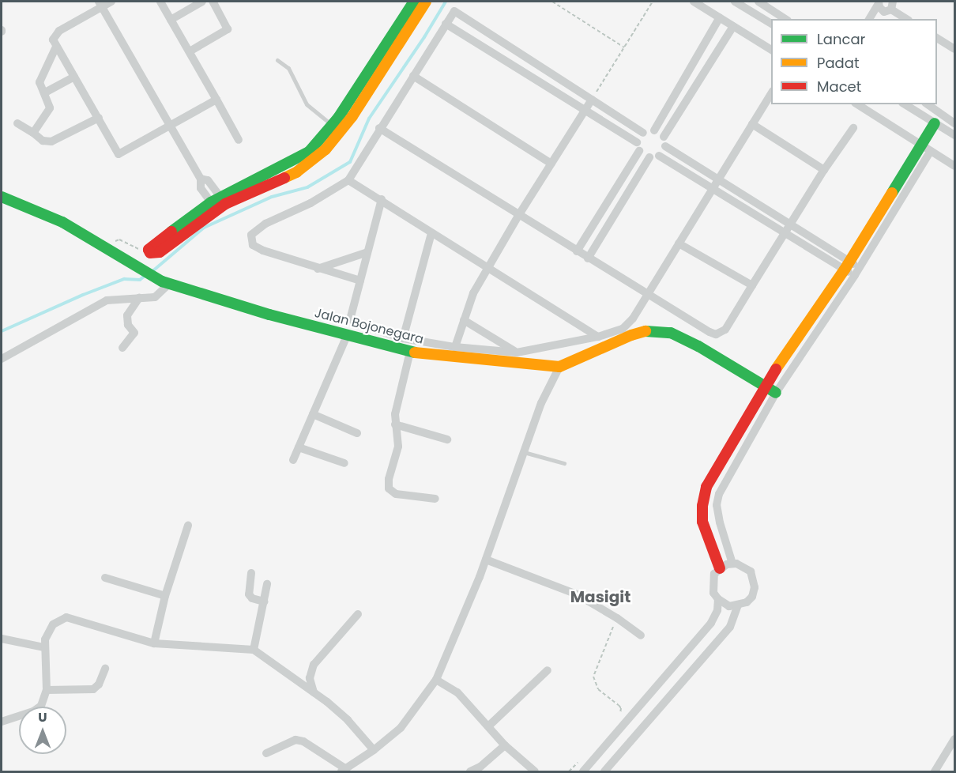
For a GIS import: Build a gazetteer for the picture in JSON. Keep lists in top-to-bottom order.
{
  "streets": {
    "street": ["Jalan Bojonegara"]
  },
  "districts": ["Masigit"],
  "legend": ["Lancar", "Padat", "Macet"],
  "north": "top"
}
